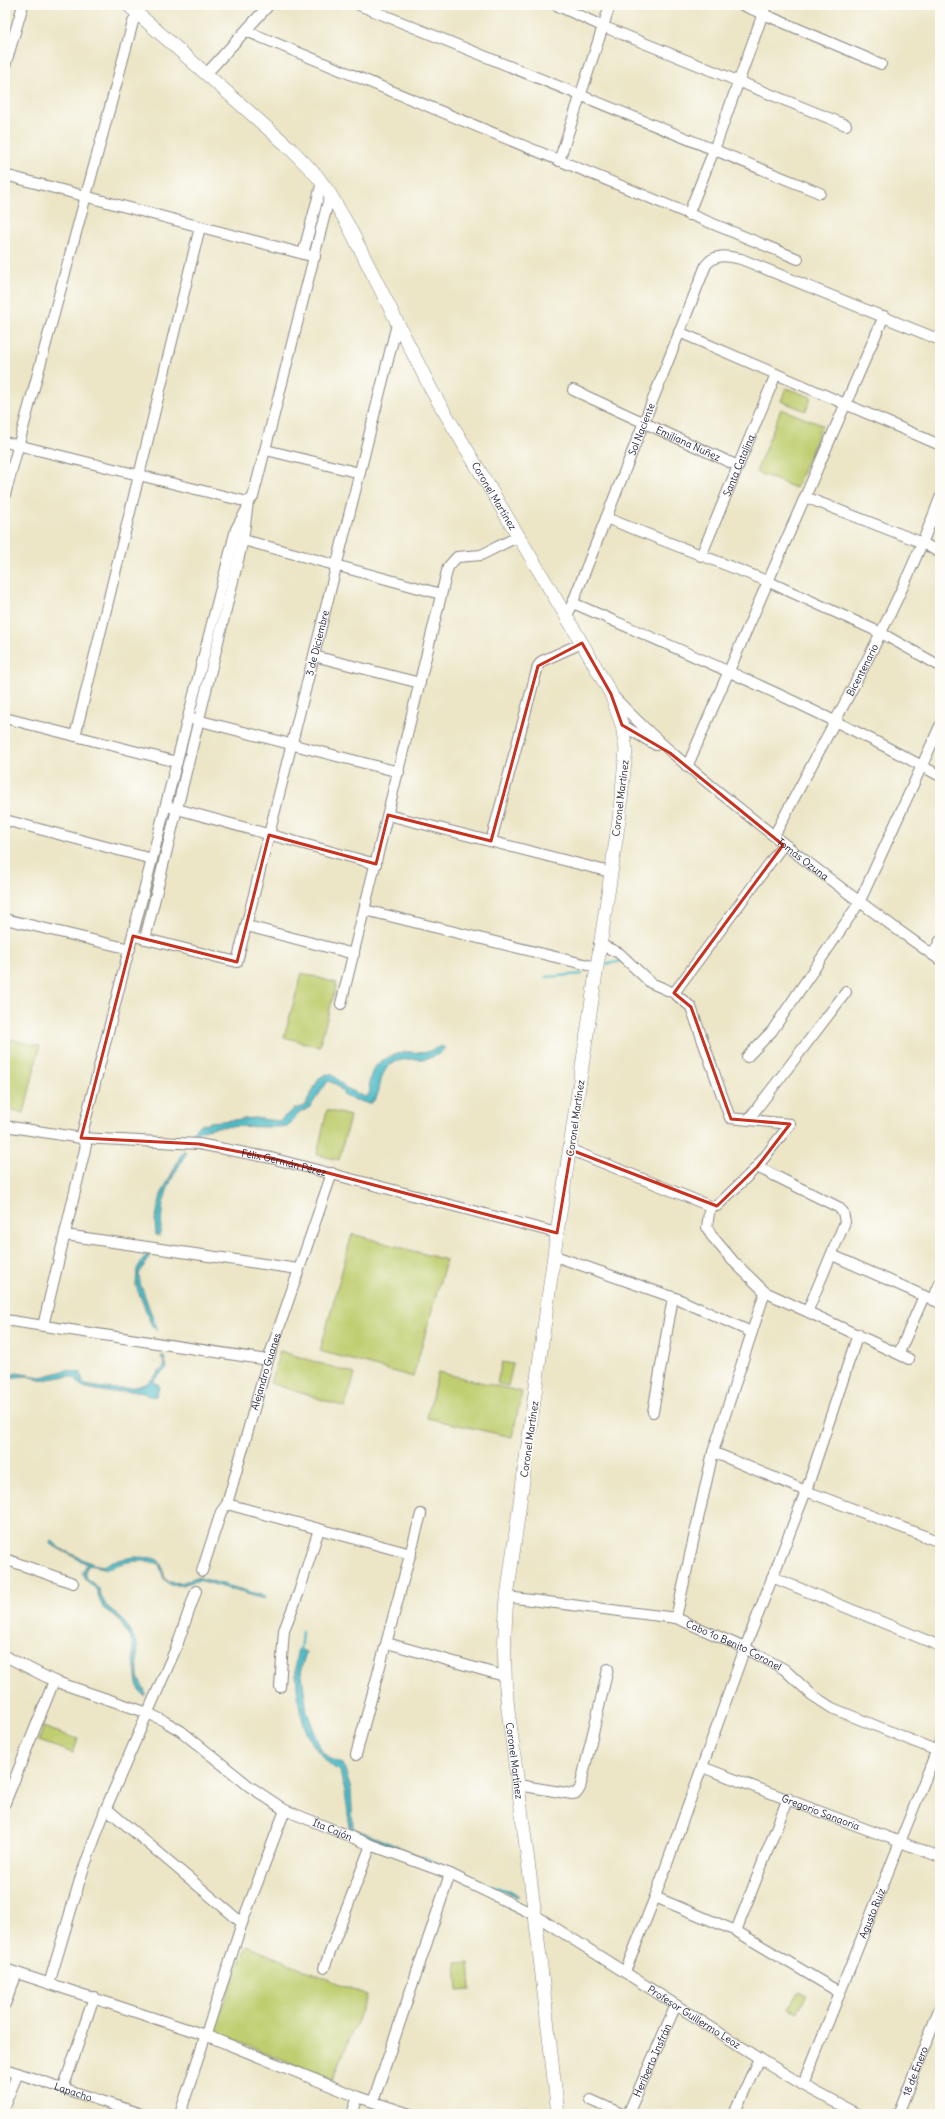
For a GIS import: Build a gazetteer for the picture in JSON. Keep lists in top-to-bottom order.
{
  "streets": {
    "main road": ["Coronel Martínez"],
    "street": [
      "Sol Naciente",
      "Emiliana Nuñez",
      "Santa Catalina",
      "3 de Diciembre",
      "Bicentenario",
      "Tomás Ozuna",
      "Félix Germán Pérez",
      "Alejandro Guanes",
      "Cabo 1o Benito Coronel",
      "Gregorio Sanaoria",
      "Ita Cajón",
      "Agusto Ruíz",
      "Profesor Guillermo Leoz",
      "Heriberto Insfrán",
      "18 de Enero",
      "Lapacho"
    ]
  },
  "crossings": [
    ["Sol Naciente", "Emiliana Nuñez"],
    ["Sol Naciente", "Coronel Martínez"],
    ["Emiliana Nuñez", "Santa Catalina"],
    ["Coronel Martínez", "3 de Diciembre"],
    ["Coronel Martínez", "Tomás Ozuna"],
    ["Coronel Martínez", "Félix Germán Pérez"],
    ["Coronel Martínez", "Cabo 1o Benito Coronel"],
    ["Coronel Martínez", "Ita Cajón"],
    ["Coronel Martínez", "Profesor Guillermo Leoz"],
    ["Bicentenario", "Tomás Ozuna"],
    ["Félix Germán Pérez", "Alejandro Guanes"],
    ["Cabo 1o Benito Coronel", "Agusto Ruíz"],
    ["Gregorio Sanaoria", "Agusto Ruíz"],
    ["Ita Cajón", "Profesor Guillermo Leoz"],
    ["Agusto Ruíz", "Profesor Guillermo Leoz"],
    ["Profesor Guillermo Leoz", "Heriberto Insfrán"]
  ]
}
